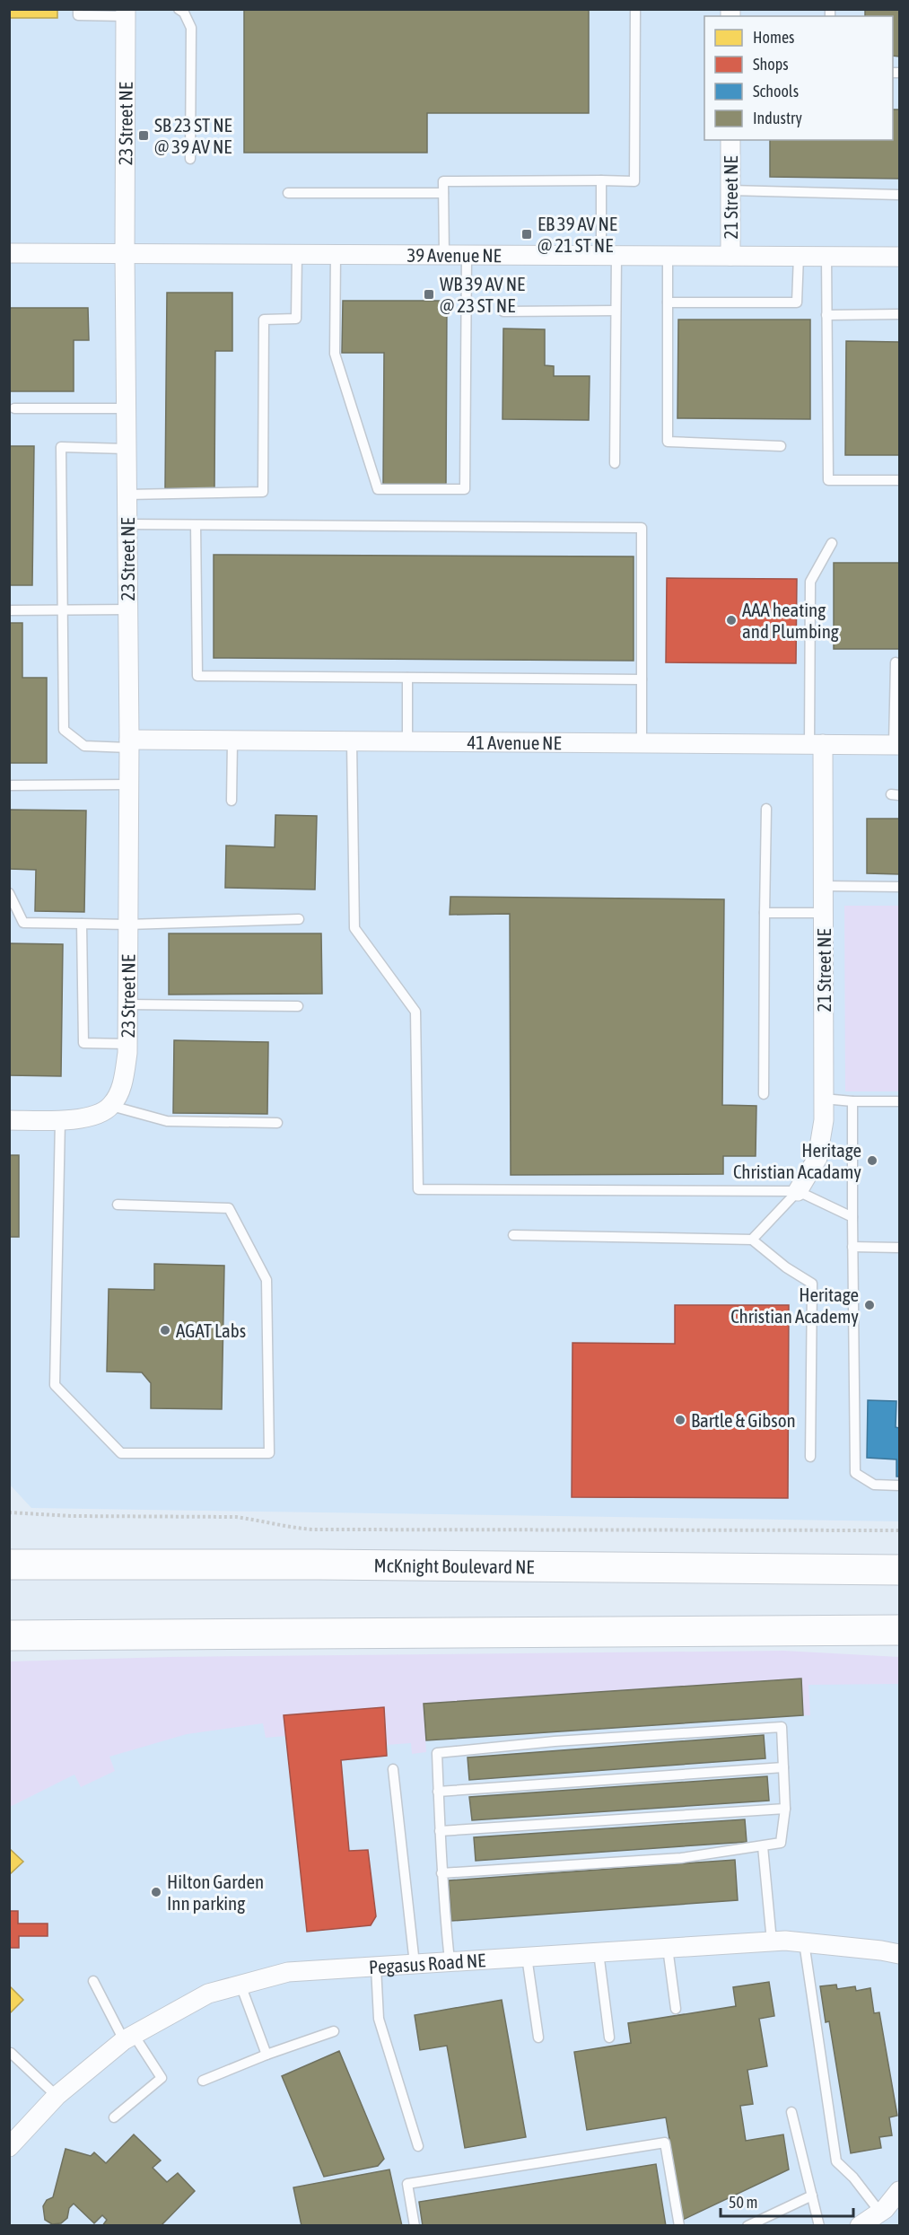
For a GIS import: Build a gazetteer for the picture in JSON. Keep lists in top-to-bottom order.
{
  "streets": {
    "main road": ["McKnight Boulevard NE"],
    "street": [
      "23 Street NE",
      "21 Street NE",
      "39 Avenue NE",
      "41 Avenue NE",
      "Pegasus Road NE"
    ]
  },
  "crossings": [
    ["23 Street NE", "39 Avenue NE"],
    ["23 Street NE", "41 Avenue NE"],
    ["21 Street NE", "39 Avenue NE"],
    ["21 Street NE", "41 Avenue NE"]
  ],
  "places": {
    "transit": ["SB 23 ST NE @ 39 AV NE", "EB 39 AV NE @ 21 ST NE", "WB 39 AV NE @ 23 ST NE"],
    "other": [
      "AAA heating and Plumbing",
      "Heritage Christian Acadamy",
      "Heritage Christian Academy",
      "AGAT Labs",
      "Bartle & Gibson",
      "Hilton Garden Inn parking"
    ]
  },
  "legend": [
    "Homes",
    "Shops",
    "Schools",
    "Industry"
  ],
  "scale_bar": "50 m"
}
